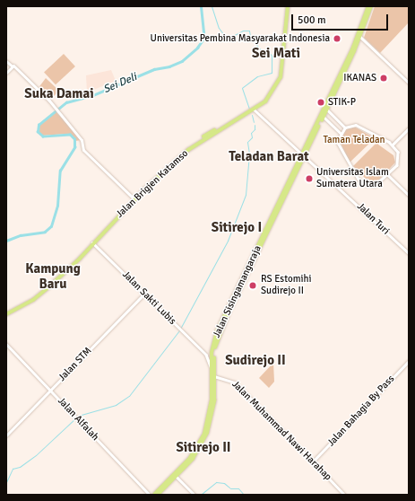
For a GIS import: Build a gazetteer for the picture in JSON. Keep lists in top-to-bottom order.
{
  "streets": {
    "main road": [
      "Jalan Brigjen Katamso",
      "Jalan Turi",
      "Jalan Sisingamangaraja",
      "Jalan Bahagia By Pass",
      "Jalan Muhammad Nawi Harahap"
    ],
    "street": ["Jalan Sakti Lubis", "Jalan STM", "Jalan Alfalah"]
  },
  "crossings": [
    ["Jalan Brigjen Katamso", "Jalan Turi"],
    ["Jalan Brigjen Katamso", "Jalan Sakti Lubis"],
    ["Jalan Turi", "Jalan Sisingamangaraja"],
    ["Jalan Sisingamangaraja", "Jalan Sakti Lubis"],
    ["Jalan Sisingamangaraja", "Jalan Muhammad Nawi Harahap"],
    ["Jalan Sakti Lubis", "Jalan STM"],
    ["Jalan STM", "Jalan Alfalah"],
    ["Jalan Bahagia By Pass", "Jalan Muhammad Nawi Harahap"]
  ],
  "districts": [
    "Sei Mati",
    "Suka Damai",
    "Teladan Barat",
    "Sitirejo I",
    "Kampung Baru",
    "Sudirejo II",
    "Sitirejo II"
  ],
  "water": ["Sei Deli"],
  "parks": ["Taman Teladan"],
  "places": [
    "Universitas Pembina Masyarakat Indonesia",
    "IKANAS",
    "STIK-P",
    "Universitas Islam Sumatera Utara",
    "RS Estomihi Sudirejo II"
  ],
  "scale_bar": "500 m"
}
